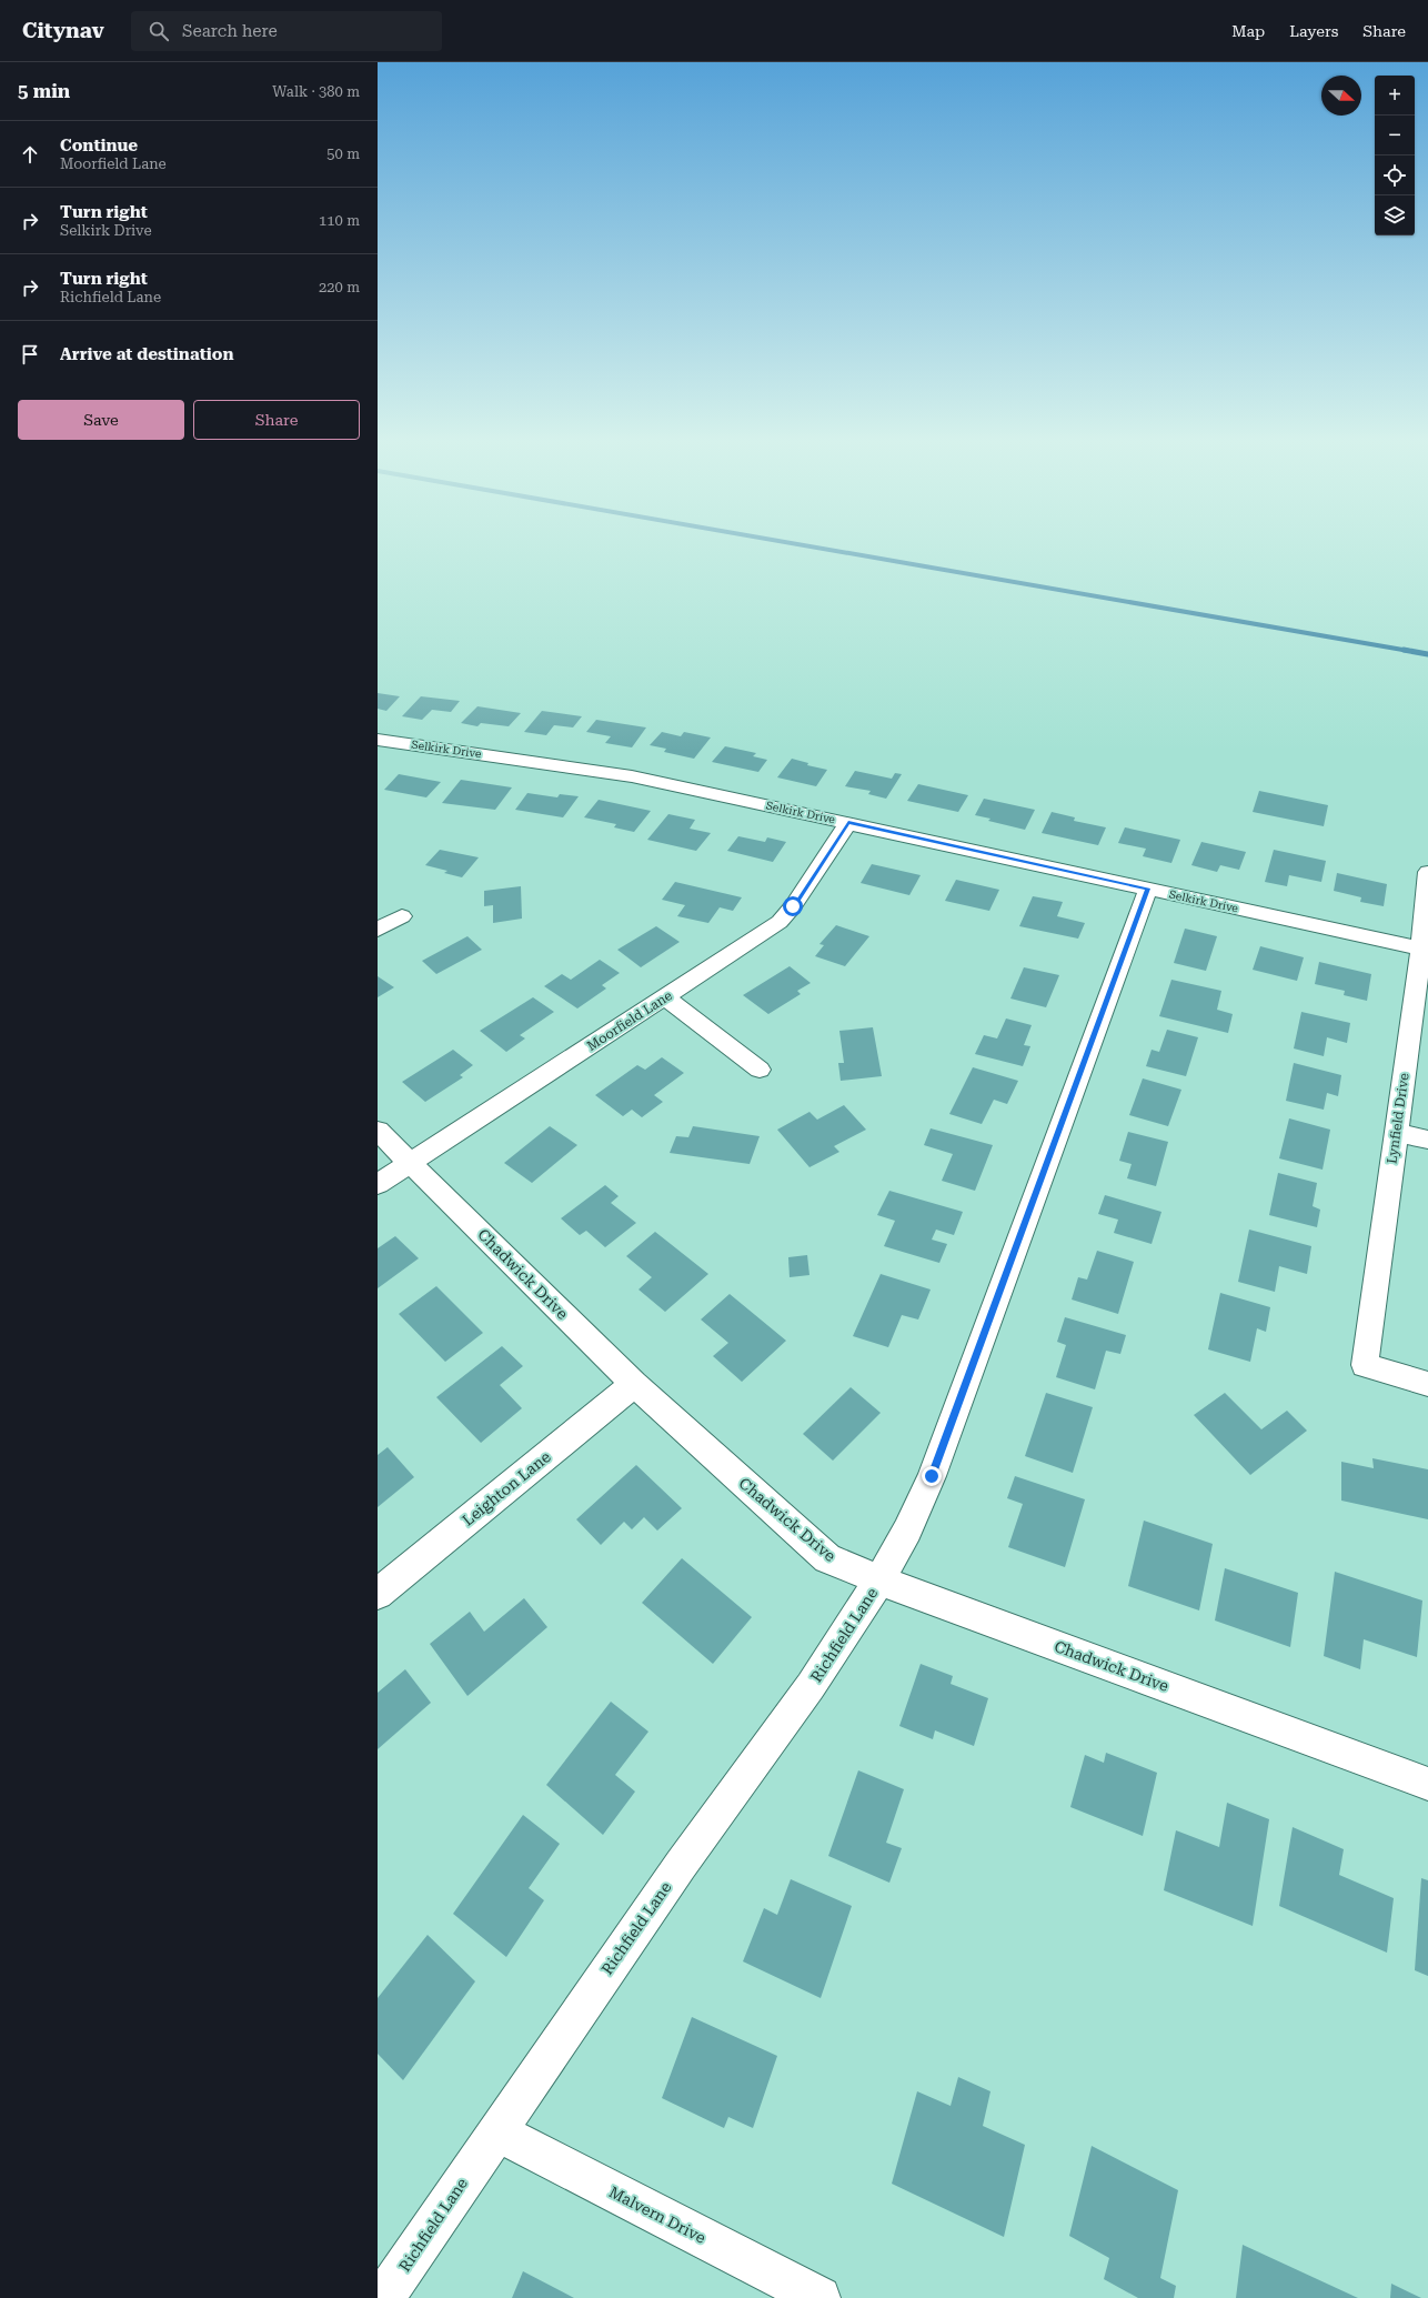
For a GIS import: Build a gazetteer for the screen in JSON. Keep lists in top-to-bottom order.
{
  "streets": {
    "street": [
      "Selkirk Drive",
      "Moorfield Lane",
      "Lynfield Drive",
      "Chadwick Drive",
      "Leighton Lane",
      "Richfield Lane",
      "Malvern Drive"
    ]
  },
  "crossings": [
    ["Selkirk Drive", "Moorfield Lane"],
    ["Selkirk Drive", "Lynfield Drive"],
    ["Selkirk Drive", "Richfield Lane"],
    ["Moorfield Lane", "Chadwick Drive"],
    ["Chadwick Drive", "Leighton Lane"],
    ["Chadwick Drive", "Richfield Lane"],
    ["Richfield Lane", "Malvern Drive"]
  ],
  "north": "right",
  "page": {
    "header": "Citynav",
    "search": "Search here",
    "nav": ["Map", "Layers", "Share"],
    "heading": ["5 min", "Walk · 380 m"],
    "map_buttons": ["+", "−"],
    "list": [
      ["Continue", "Moorfield Lane", "50 m"],
      ["Turn right", "Selkirk Drive", "110 m"],
      ["Turn right", "Richfield Lane", "220 m"],
      "Arrive at destination"
    ],
    "buttons": ["Save", "Share"]
  }
}
